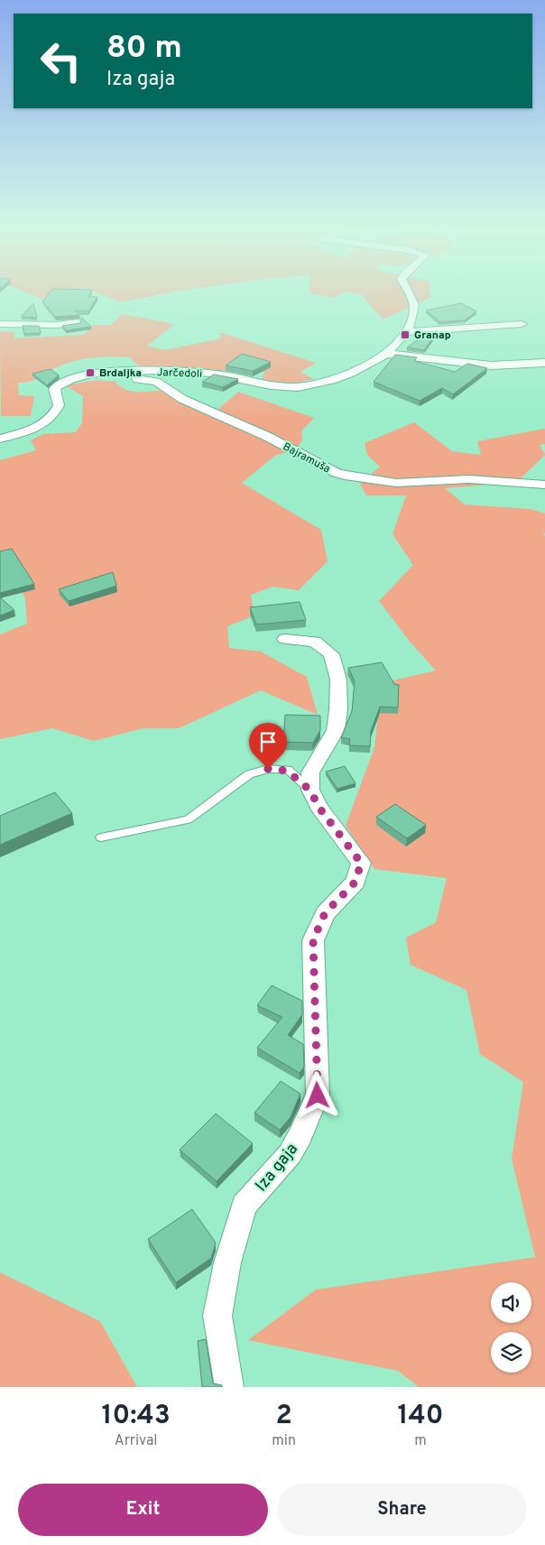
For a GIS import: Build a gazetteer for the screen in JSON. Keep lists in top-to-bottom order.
{
  "streets": {
    "street": ["Jarčedoli", "Bajramuša", "Iza gaja"]
  },
  "crossings": [
    ["Jarčedoli", "Bajramuša"]
  ],
  "places": {
    "transit": ["Granap", "Brdaljka"]
  },
  "page": {
    "turn": ["80 m", "Iza gaja"],
    "eta": [
      "10:43",
      "Arrival",
      "2",
      "min",
      "140",
      "m"
    ],
    "buttons": ["Exit", "Share"]
  }
}
